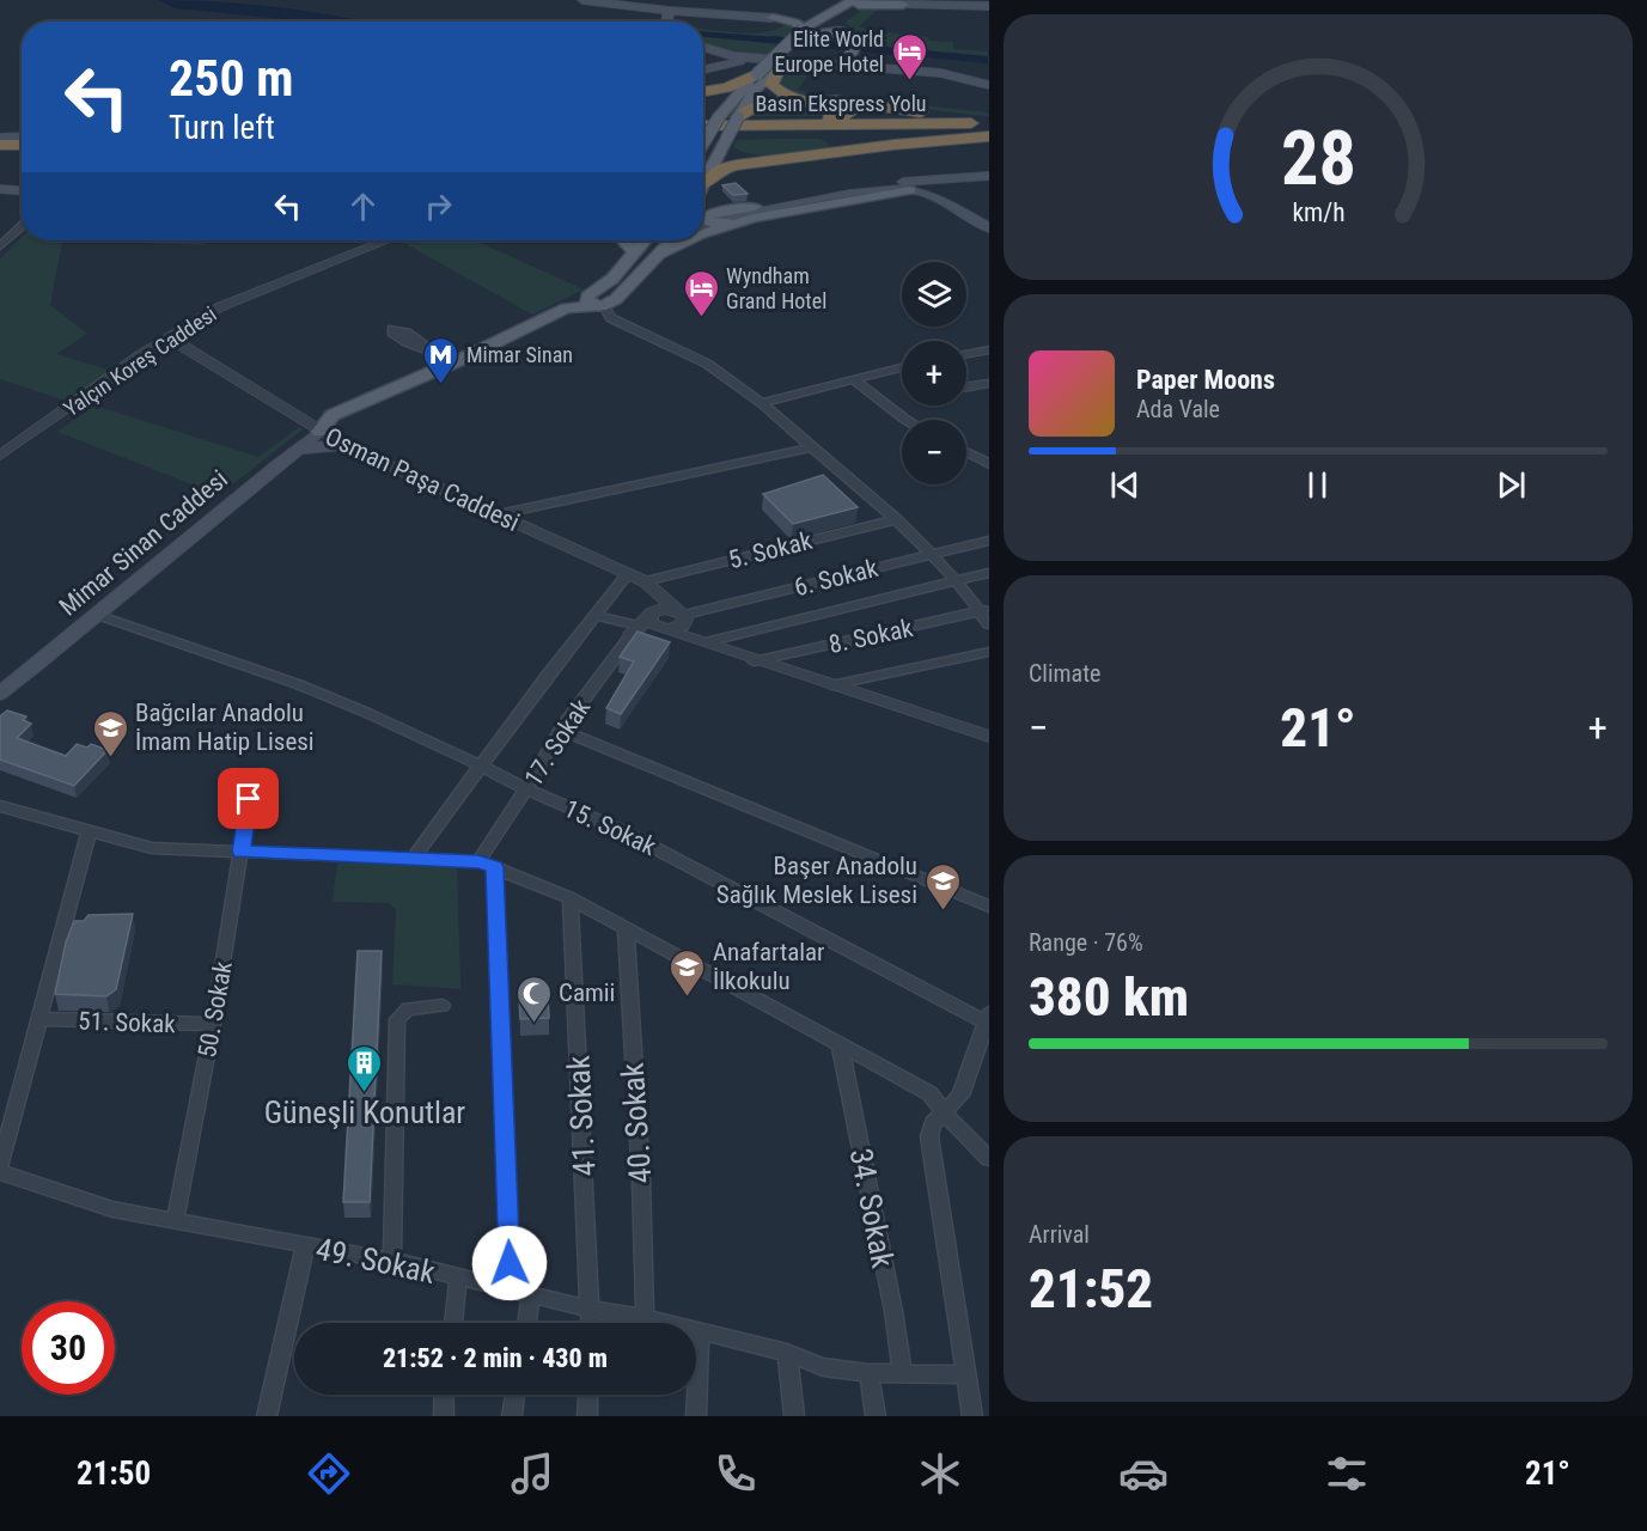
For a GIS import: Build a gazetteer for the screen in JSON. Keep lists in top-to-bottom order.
{
  "streets": {
    "highway": ["Basın Ekspress Yolu"],
    "main road": ["Mimar Sinan Caddesi"],
    "street": [
      "Yalçın Koreş Caddesi",
      "Osman Paşa Caddesi",
      "5. Sokak",
      "6. Sokak",
      "8. Sokak",
      "17. Sokak",
      "15. Sokak",
      "50. Sokak",
      "51. Sokak",
      "41. Sokak",
      "40. Sokak",
      "34. Sokak",
      "49. Sokak"
    ]
  },
  "crossings": [
    ["Yalçın Koreş Caddesi", "Osman Paşa Caddesi"],
    ["Osman Paşa Caddesi", "Mimar Sinan Caddesi"],
    ["Osman Paşa Caddesi", "5. Sokak"],
    ["Osman Paşa Caddesi", "6. Sokak"],
    ["Osman Paşa Caddesi", "8. Sokak"],
    ["Mimar Sinan Caddesi", "15. Sokak"],
    ["17. Sokak", "15. Sokak"],
    ["50. Sokak", "51. Sokak"],
    ["50. Sokak", "49. Sokak"],
    ["41. Sokak", "49. Sokak"],
    ["40. Sokak", "49. Sokak"],
    ["34. Sokak", "49. Sokak"]
  ],
  "places": {
    "hotel": ["Elite World Europe Hotel", "Wyndham Grand Hotel"],
    "metro station": ["Mimar Sinan"],
    "school or university": ["Bağcılar Anadolu İmam Hatip Lisesi", "Başer Anadolu Sağlık Meslek Lisesi", "Anafartalar İlkokulu"],
    "mosque": ["Camii"],
    "building": ["Güneşli Konutlar"]
  },
  "page": {
    "turn": ["250 m", "Turn left"],
    "map_buttons": ["+", "−"],
    "song": ["Paper Moons", "Ada Vale"],
    "tile": [
      "Climate",
      ["Range · 76%", "380 km"],
      ["Arrival", "21:52"]
    ],
    "heat": ["−", "21°", "+"],
    "limit": "30",
    "trip": "21:52 · 2 min · 430 m",
    "tabs": ["21:50", "21°"],
    "gauge": ["28", "km/h"]
  }
}
